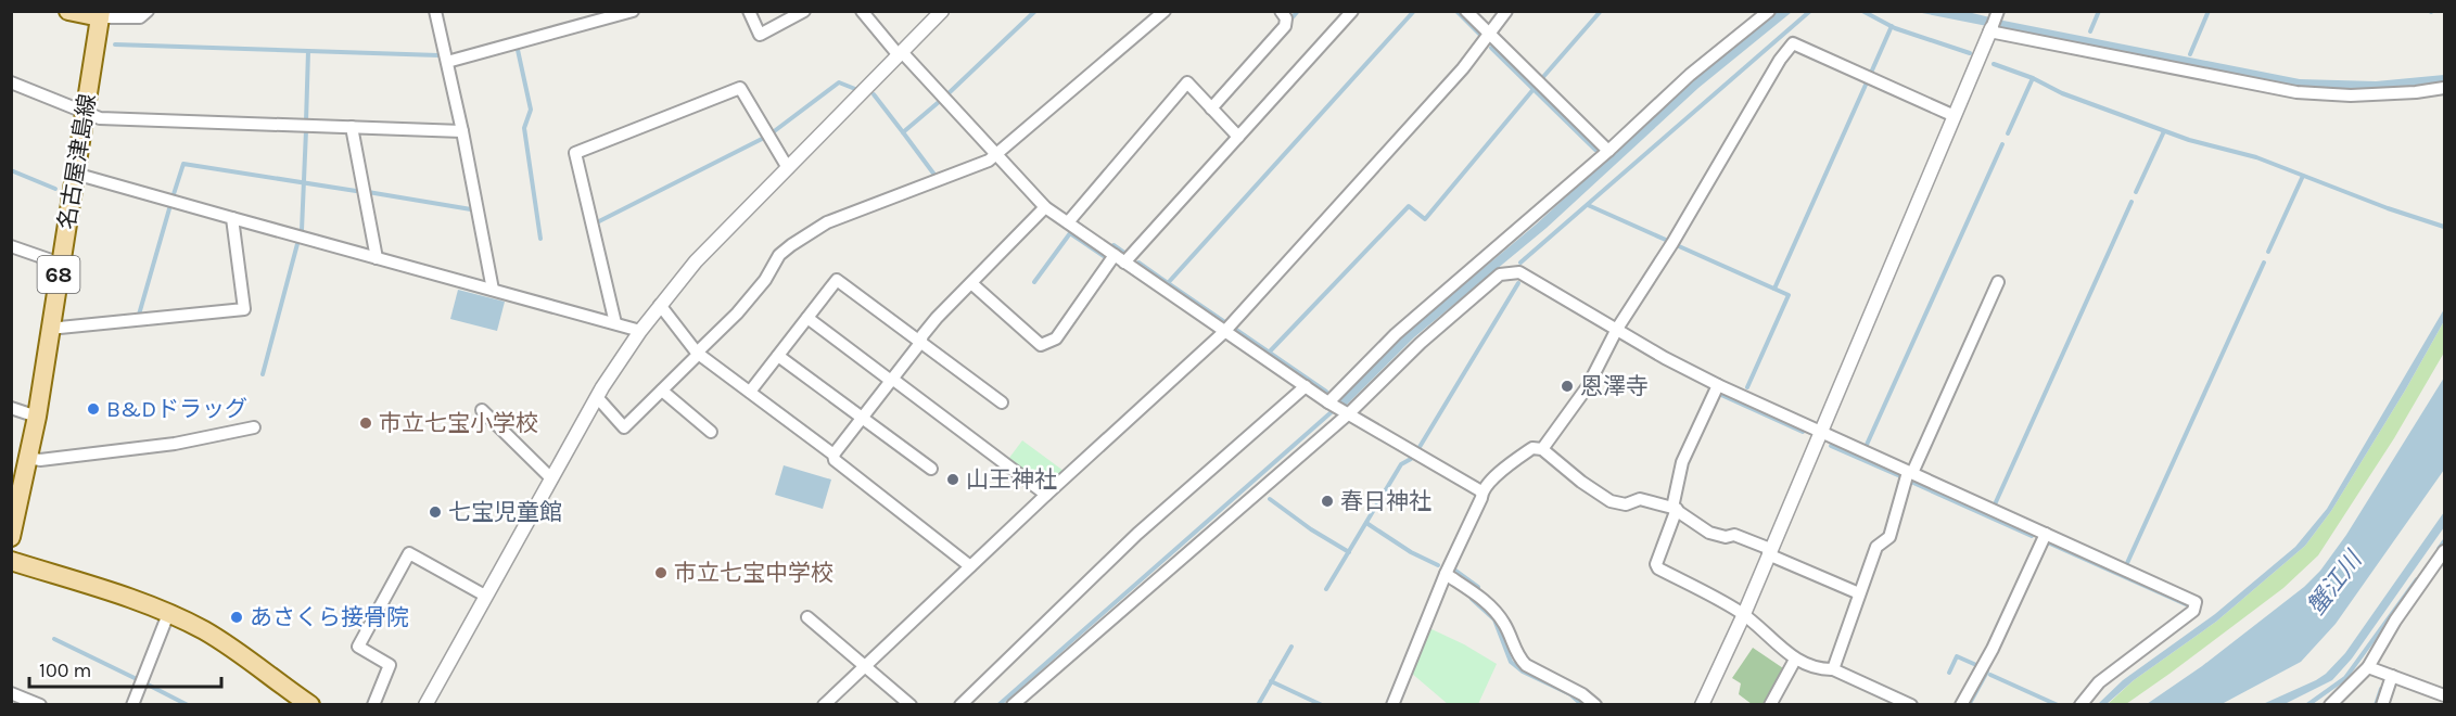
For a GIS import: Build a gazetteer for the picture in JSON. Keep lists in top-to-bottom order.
{
  "streets": {
    "main road": ["名古屋津島線", "68"]
  },
  "water": ["蟹江川"],
  "places": [
    "恩澤寺",
    "B&Dドラッグ",
    "市立七宝小学校",
    "山王神社",
    "春日神社",
    "七宝児童館",
    "市立七宝中学校",
    "あさくら接骨院"
  ],
  "scale_bar": "100 m"
}
